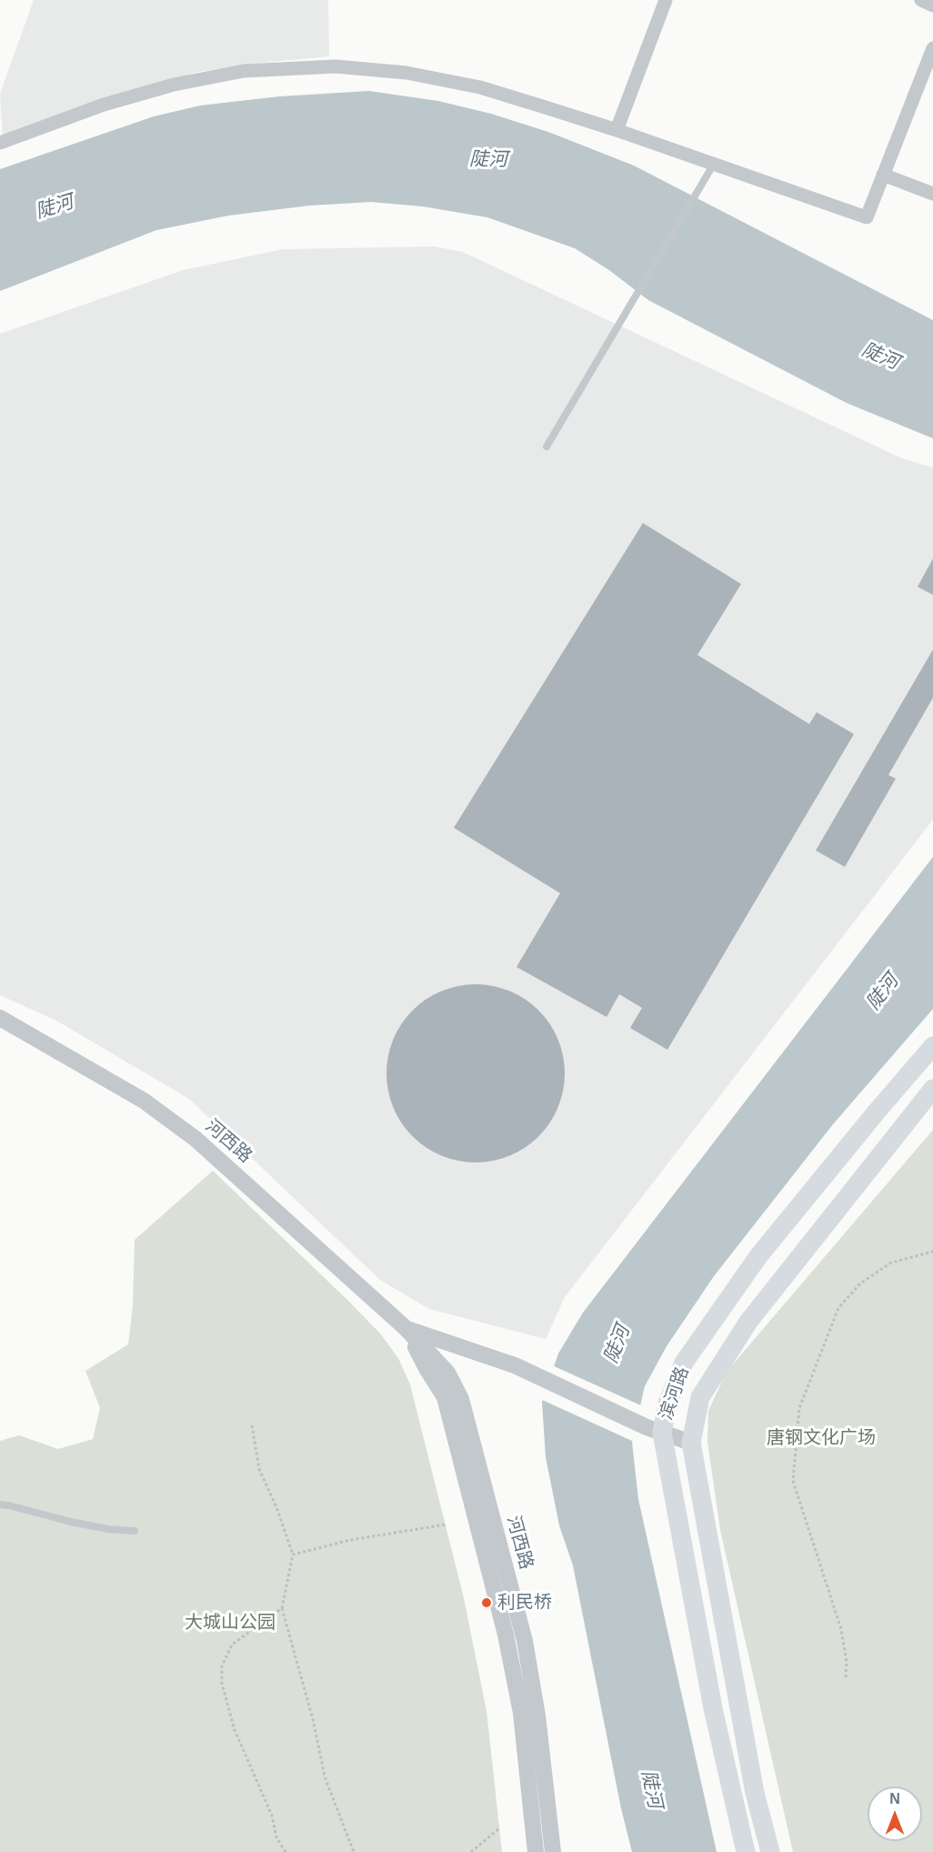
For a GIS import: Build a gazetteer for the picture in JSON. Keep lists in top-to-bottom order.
{
  "streets": {
    "main road": ["滨河路"],
    "street": ["河西路"]
  },
  "water": ["陡河"],
  "parks": ["唐钢文化广场", "大城山公园"],
  "places": ["利民桥"],
  "north": "top"
}
